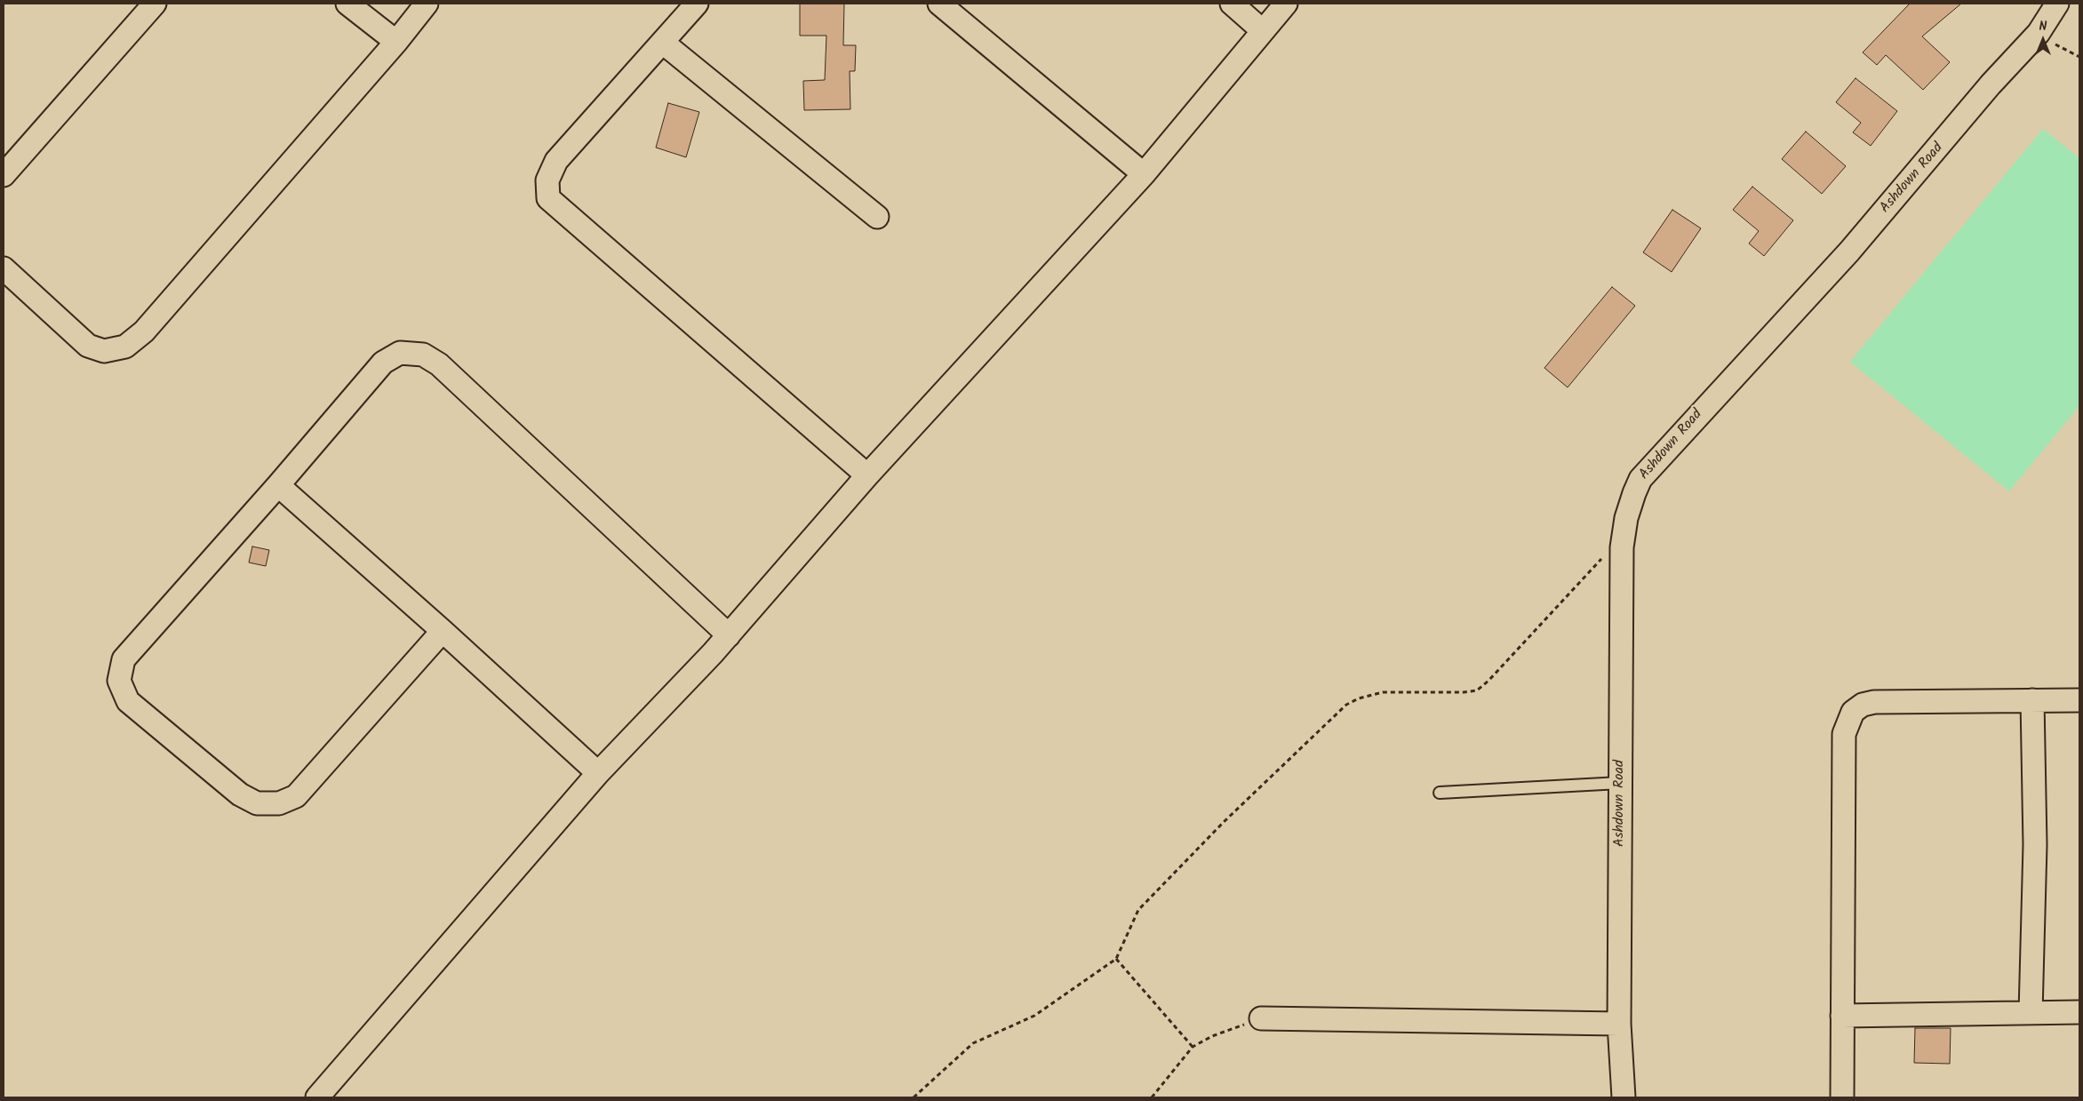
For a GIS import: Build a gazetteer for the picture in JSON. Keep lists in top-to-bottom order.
{
  "streets": {
    "street": ["Ashdown Road"]
  },
  "north": "top"
}
